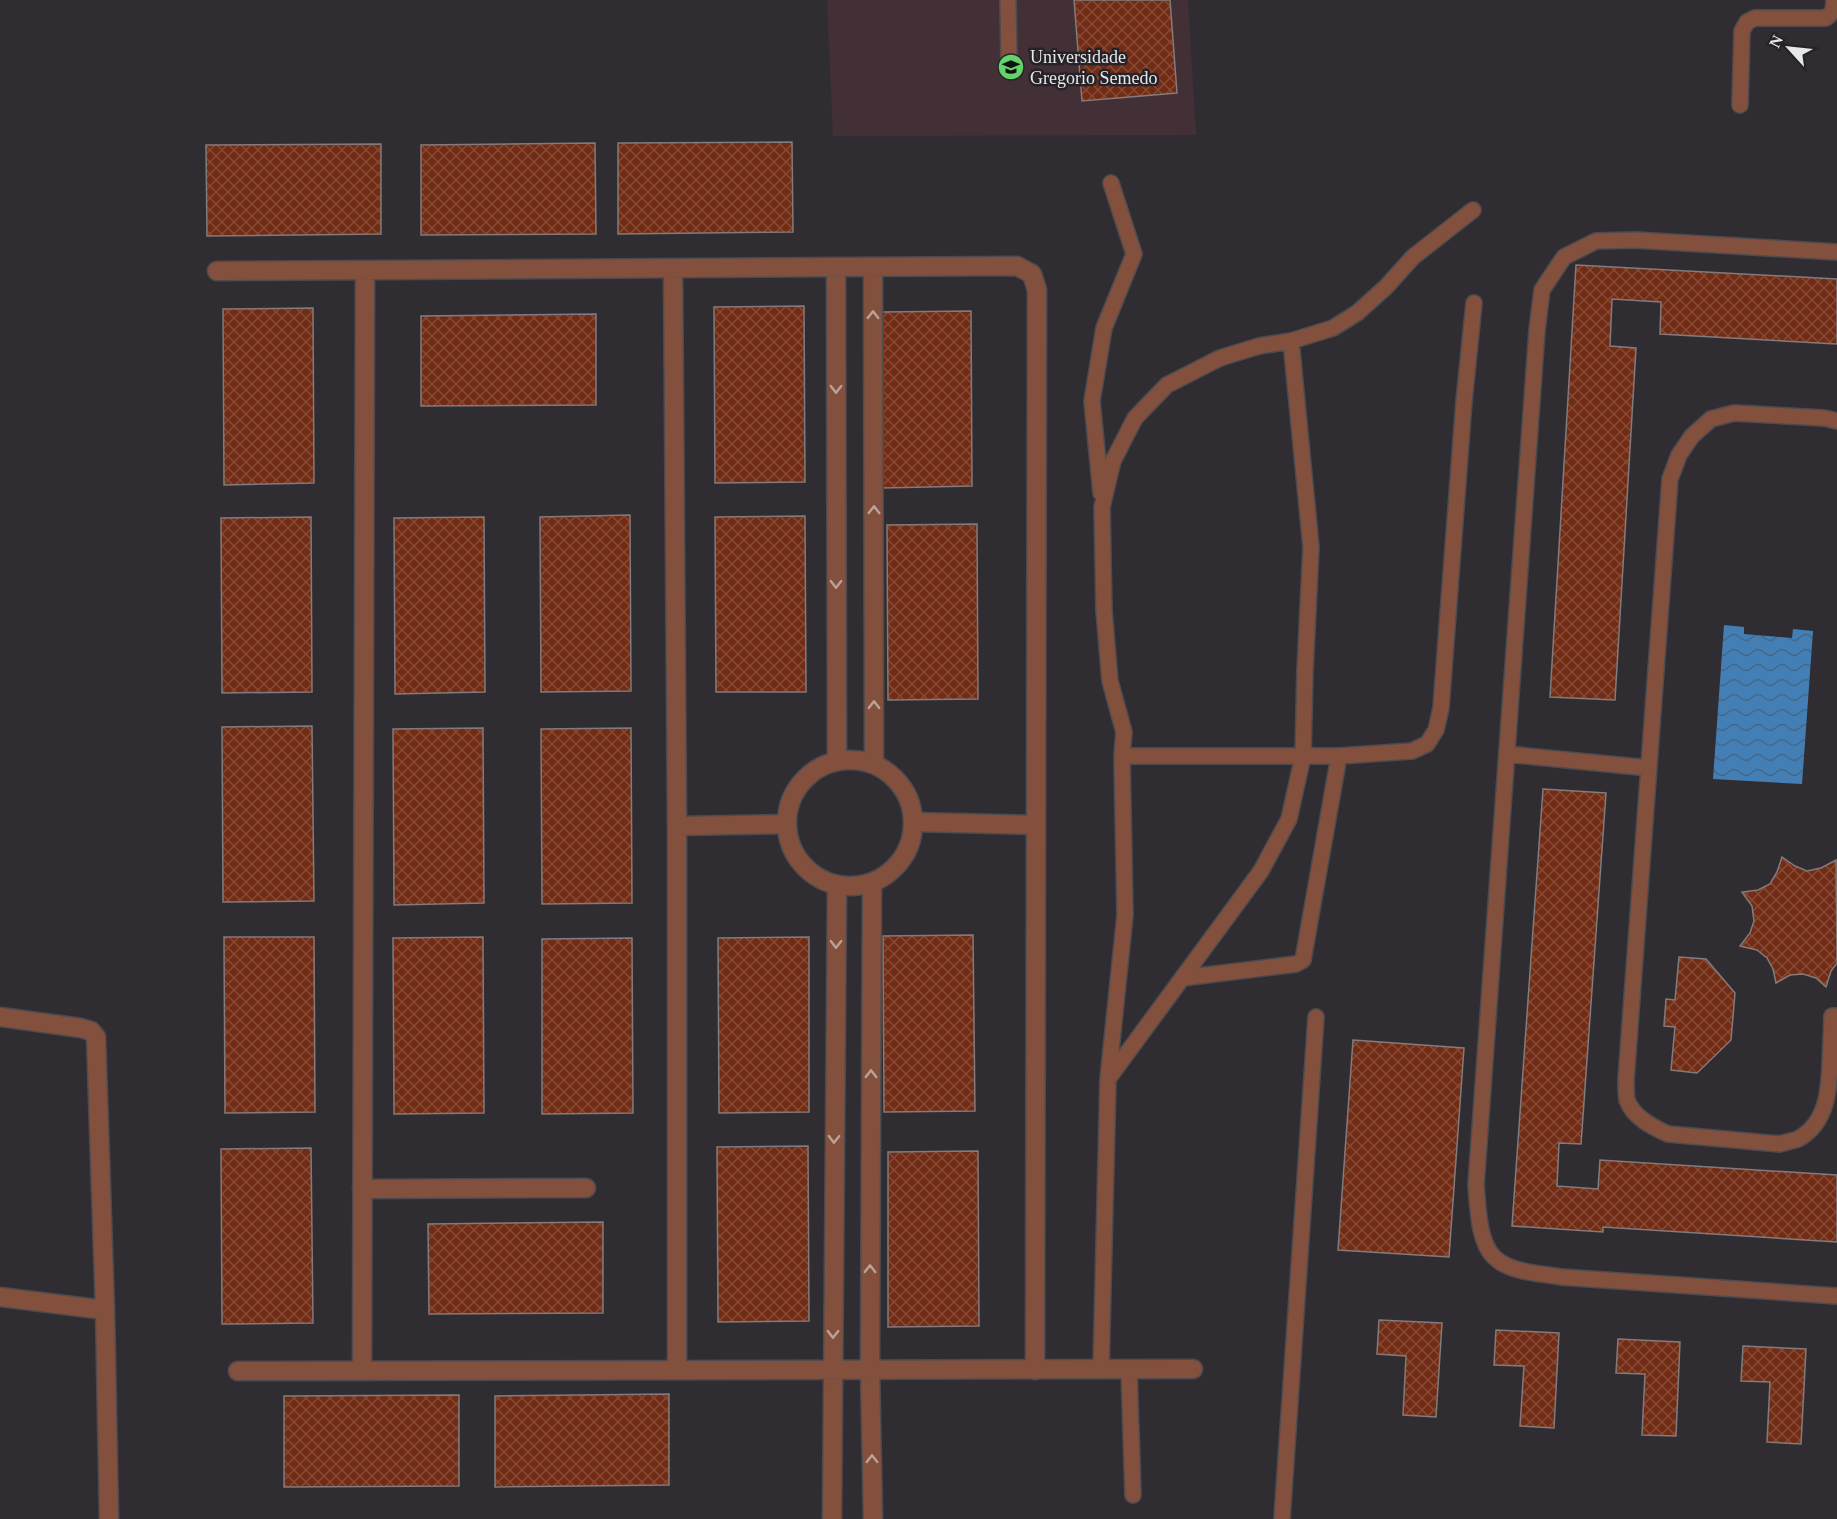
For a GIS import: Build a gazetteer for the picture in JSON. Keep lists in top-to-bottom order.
{
  "places": {
    "school or university": ["Universidade Gregorio Semedo"]
  },
  "north": "top left"
}
